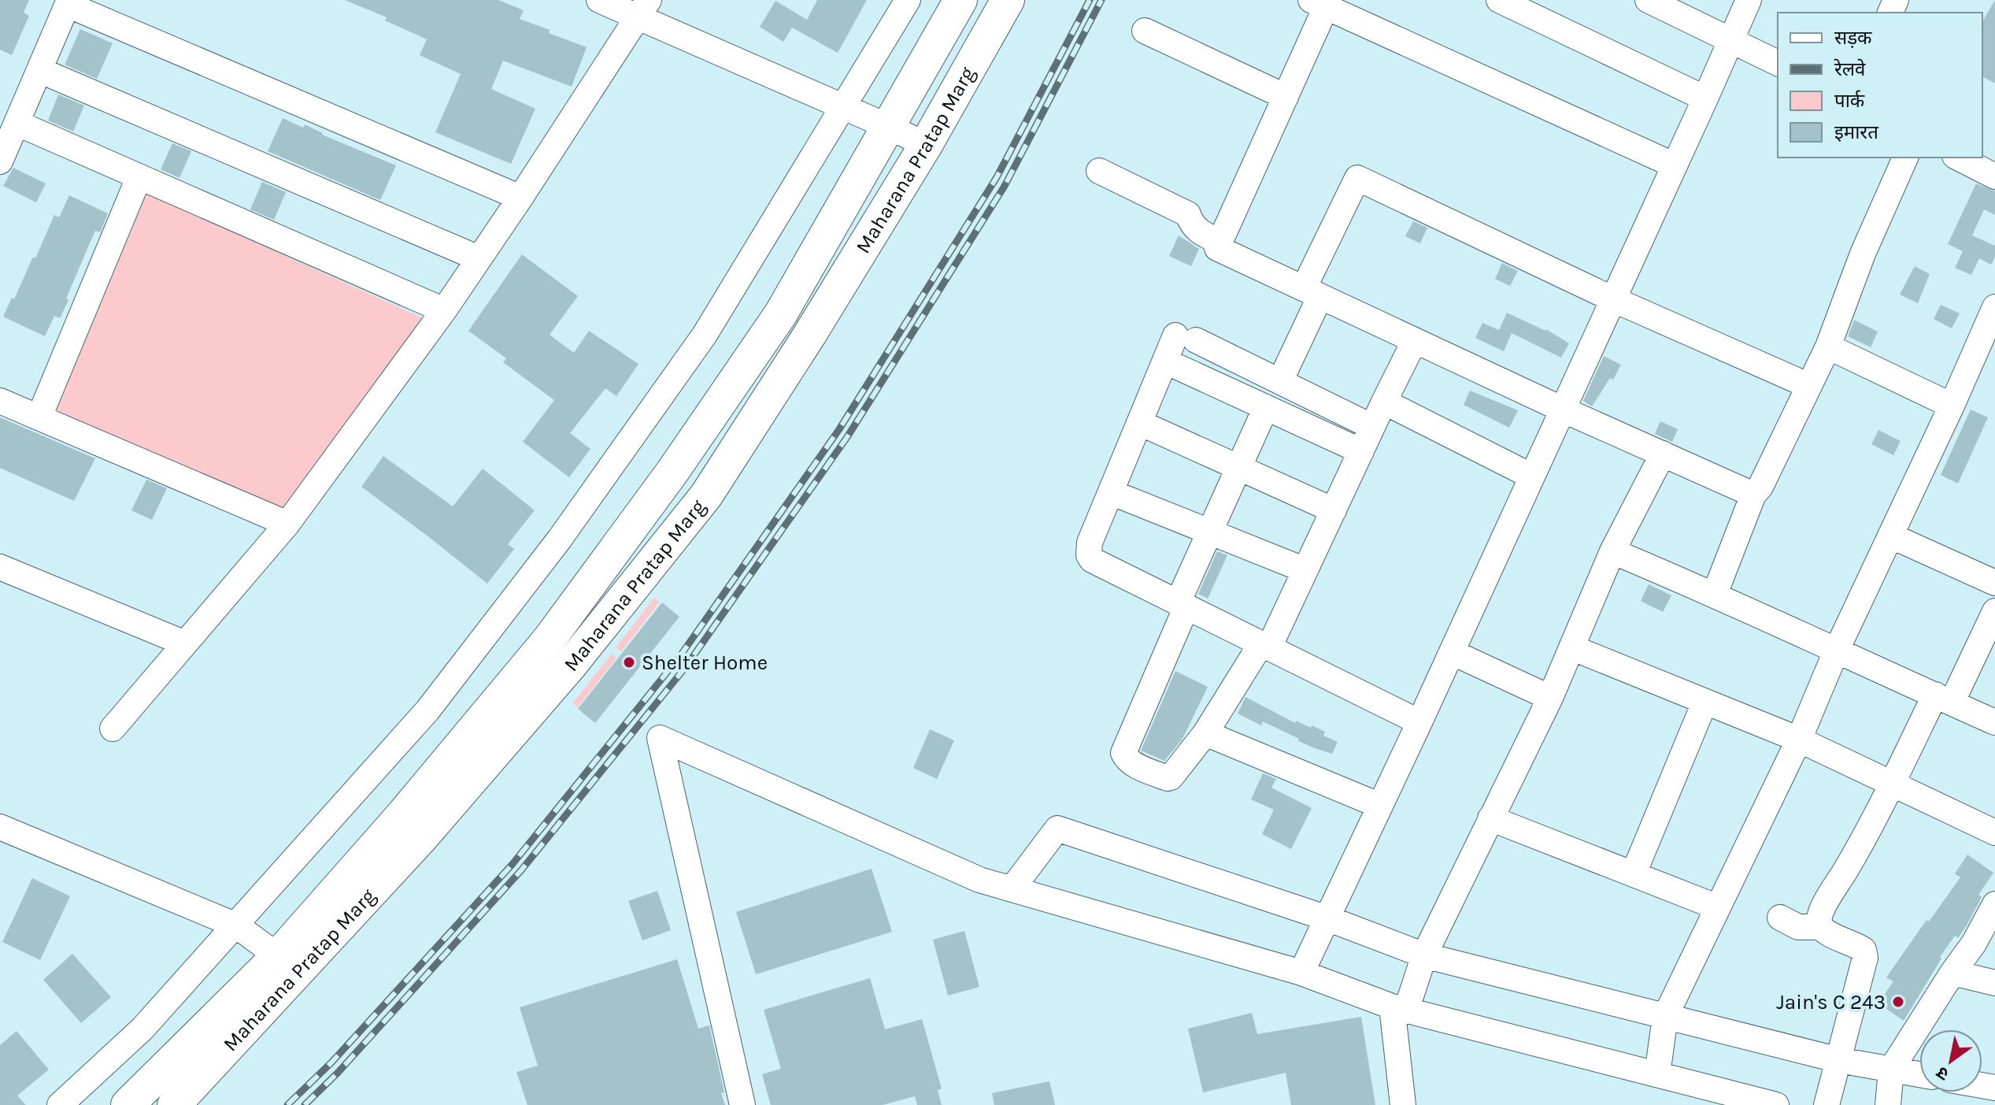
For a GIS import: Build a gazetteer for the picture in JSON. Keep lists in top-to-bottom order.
{
  "streets": {
    "main road": ["Maharana Pratap Marg"]
  },
  "places": ["Shelter Home", "Jain's C 243"],
  "legend": [
    "सड़क",
    "रेलवे",
    "पार्क",
    "इमारत"
  ],
  "north": "bottom left"
}
